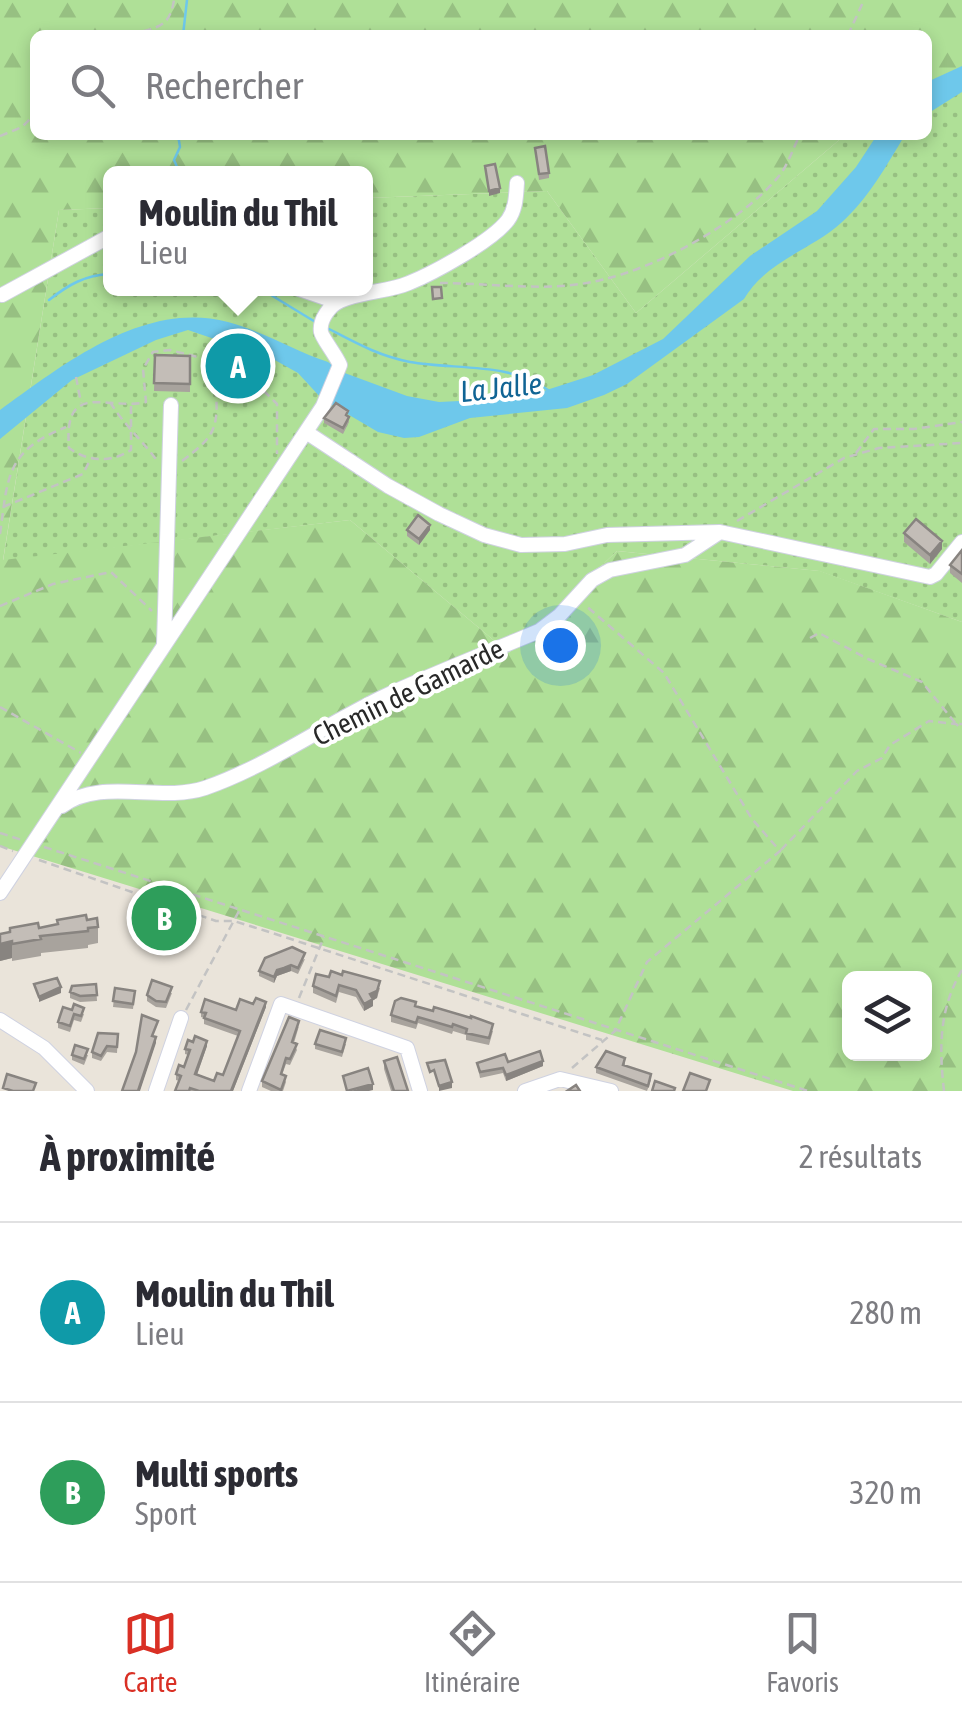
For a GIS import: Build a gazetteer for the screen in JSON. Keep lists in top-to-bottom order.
{
  "streets": {
    "street": ["Chemin de Gamarde"]
  },
  "water": ["La Jalle"],
  "page": {
    "search": "Rechercher",
    "popup": ["Moulin du Thil", "Lieu"],
    "pins": ["A", "B"],
    "heading": ["À proximité", "2 résultats"],
    "list": [
      {
        "mark": "A",
        "name": "Moulin du Thil",
        "note": "Lieu",
        "value": "280 m"
      },
      {
        "mark": "B",
        "name": "Multi sports",
        "note": "Sport",
        "value": "320 m"
      }
    ],
    "nav": ["Carte", "Itinéraire", "Favoris"]
  }
}
